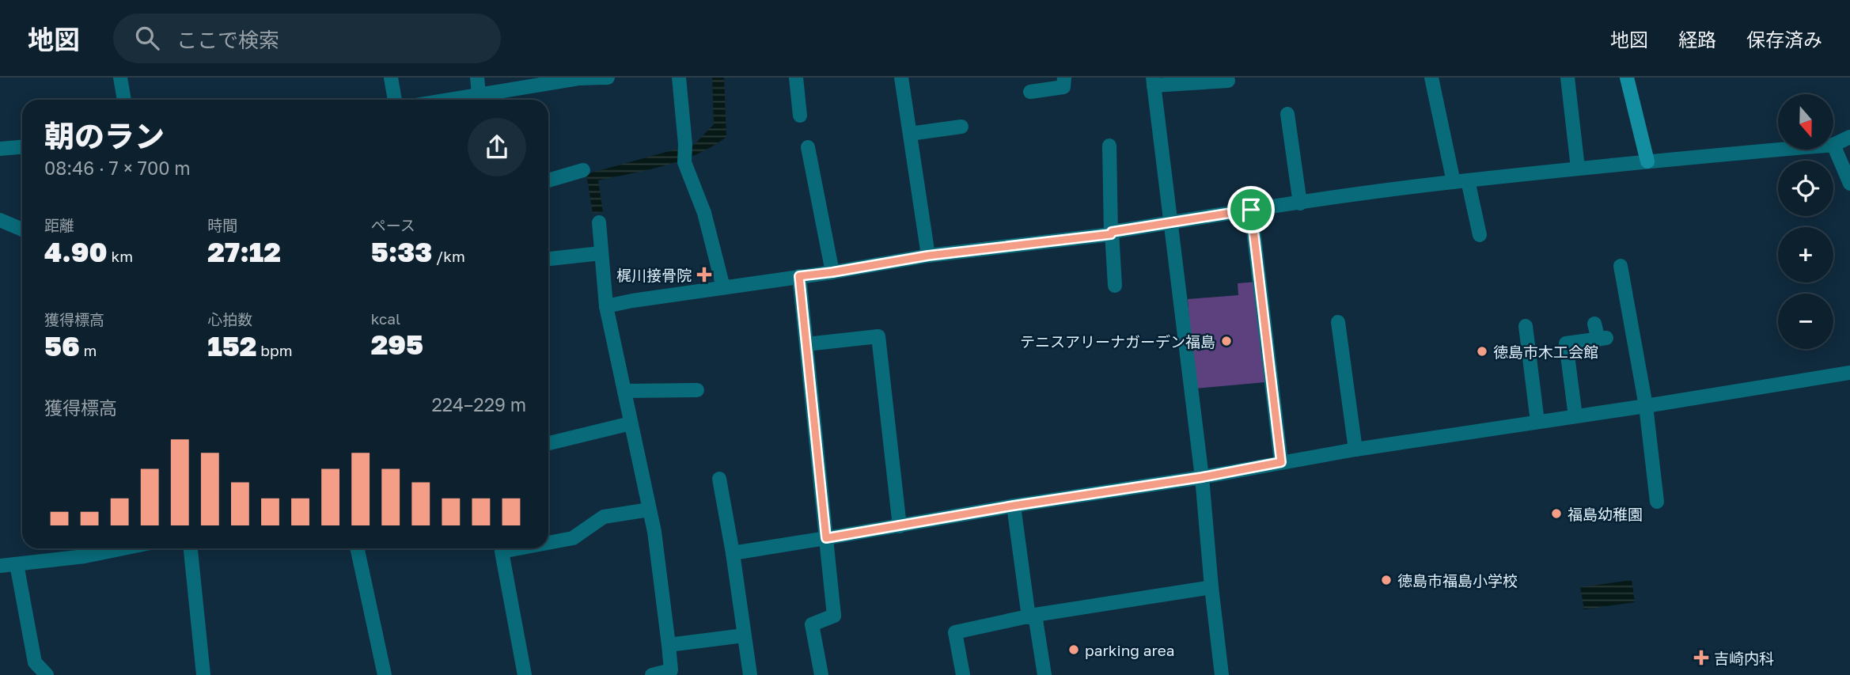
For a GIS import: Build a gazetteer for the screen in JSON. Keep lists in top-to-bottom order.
{
  "places": {
    "health": ["梶川接骨院", "吉崎内科"],
    "other": [
      "テニスアリーナガーデン福島",
      "徳島市木工会館",
      "福島幼稚園",
      "徳島市福島小学校",
      "parking area"
    ]
  },
  "north": "bottom",
  "page": {
    "header": "地図",
    "search": "ここで検索",
    "nav": ["地図", "経路", "保存済み"],
    "map_buttons": ["+", "−"],
    "heading": ["朝のラン", "08:46 · 7 × 700 m"],
    "stats": [
      ["距離", "4.90 km"],
      ["時間", "27:12"],
      ["ペース", "5:33 /km"],
      ["獲得標高", "56 m"],
      ["心拍数", "152 bpm"],
      ["kcal", "295"]
    ],
    "chart": ["獲得標高", "224–229 m"]
  }
}
